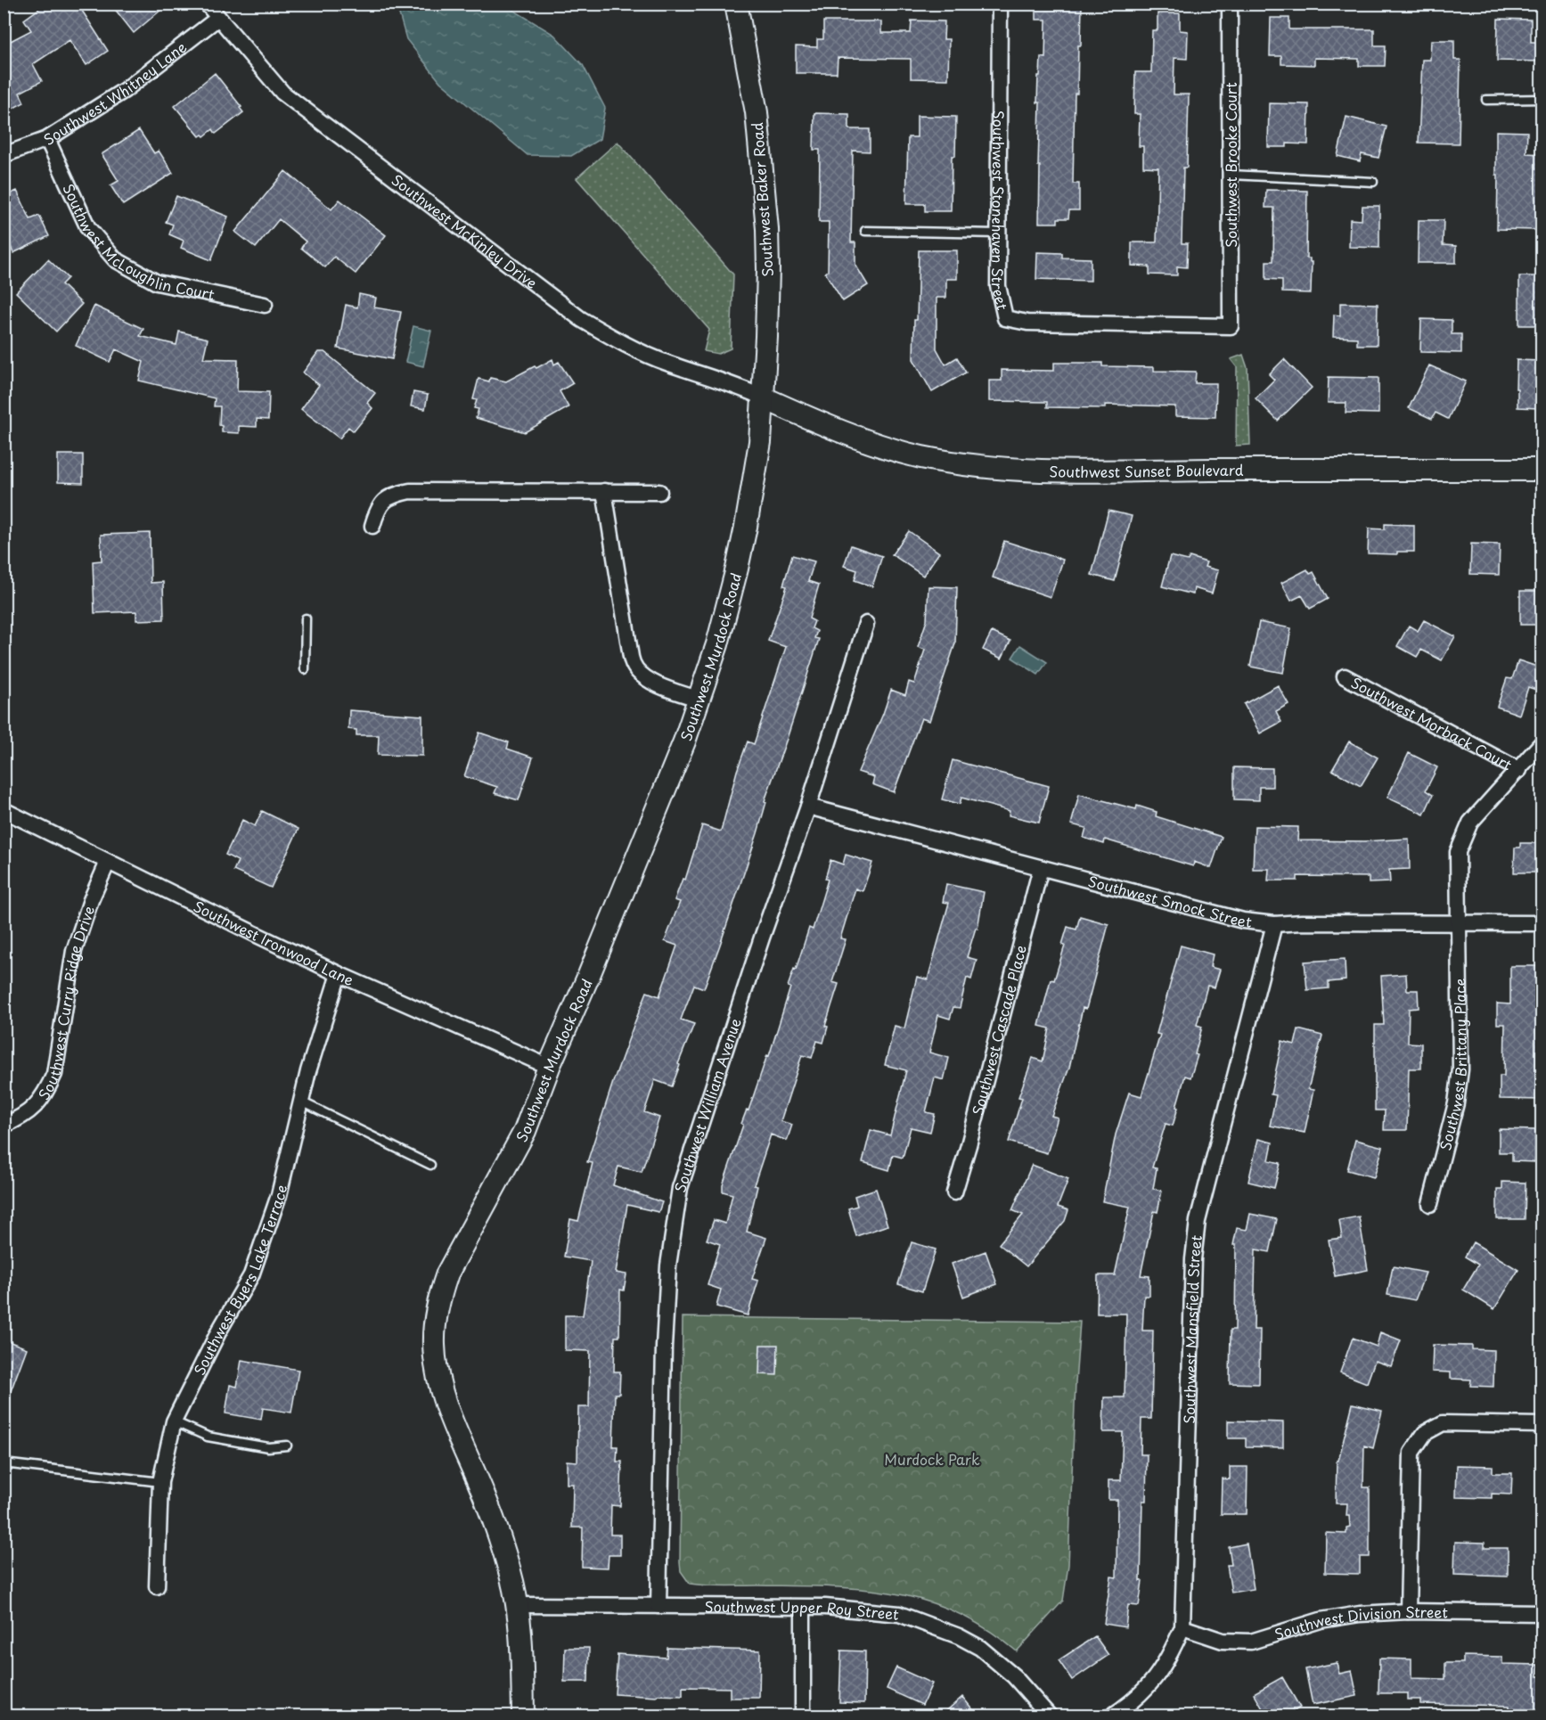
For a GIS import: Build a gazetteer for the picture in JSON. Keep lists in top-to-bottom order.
{
  "streets": {
    "main road": ["Southwest Baker Road", "Southwest Sunset Boulevard", "Southwest Murdock Road"],
    "street": [
      "Southwest Whitney Lane",
      "Southwest Brooke Court",
      "Southwest Stonehaven Street",
      "Southwest McKinley Drive",
      "Southwest McLoughlin Court",
      "Southwest Morback Court",
      "Southwest Smock Street",
      "Southwest Ironwood Lane",
      "Southwest Curry Ridge Drive",
      "Southwest Cascade Place",
      "Southwest Brittany Place",
      "Southwest William Avenue",
      "Southwest Byers Lake Terrace",
      "Southwest Mansfield Street",
      "Southwest Upper Roy Street",
      "Southwest Division Street"
    ]
  },
  "crossings": [
    ["Southwest Whitney Lane", "Southwest McKinley Drive"],
    ["Southwest Whitney Lane", "Southwest McLoughlin Court"],
    ["Southwest Brooke Court", "Southwest Stonehaven Street"],
    ["Southwest Baker Road", "Southwest McKinley Drive"],
    ["Southwest Baker Road", "Southwest Sunset Boulevard"],
    ["Southwest Baker Road", "Southwest Murdock Road"],
    ["Southwest McKinley Drive", "Southwest Sunset Boulevard"],
    ["Southwest McKinley Drive", "Southwest Murdock Road"],
    ["Southwest Sunset Boulevard", "Southwest Murdock Road"],
    ["Southwest Murdock Road", "Southwest Ironwood Lane"],
    ["Southwest Murdock Road", "Southwest Upper Roy Street"],
    ["Southwest Morback Court", "Southwest Brittany Place"],
    ["Southwest Smock Street", "Southwest Cascade Place"],
    ["Southwest Smock Street", "Southwest Brittany Place"],
    ["Southwest Smock Street", "Southwest William Avenue"],
    ["Southwest Smock Street", "Southwest Mansfield Street"],
    ["Southwest Ironwood Lane", "Southwest Curry Ridge Drive"],
    ["Southwest Ironwood Lane", "Southwest Byers Lake Terrace"],
    ["Southwest William Avenue", "Southwest Upper Roy Street"],
    ["Southwest Mansfield Street", "Southwest Division Street"]
  ],
  "parks": ["Murdock Park"]
}
